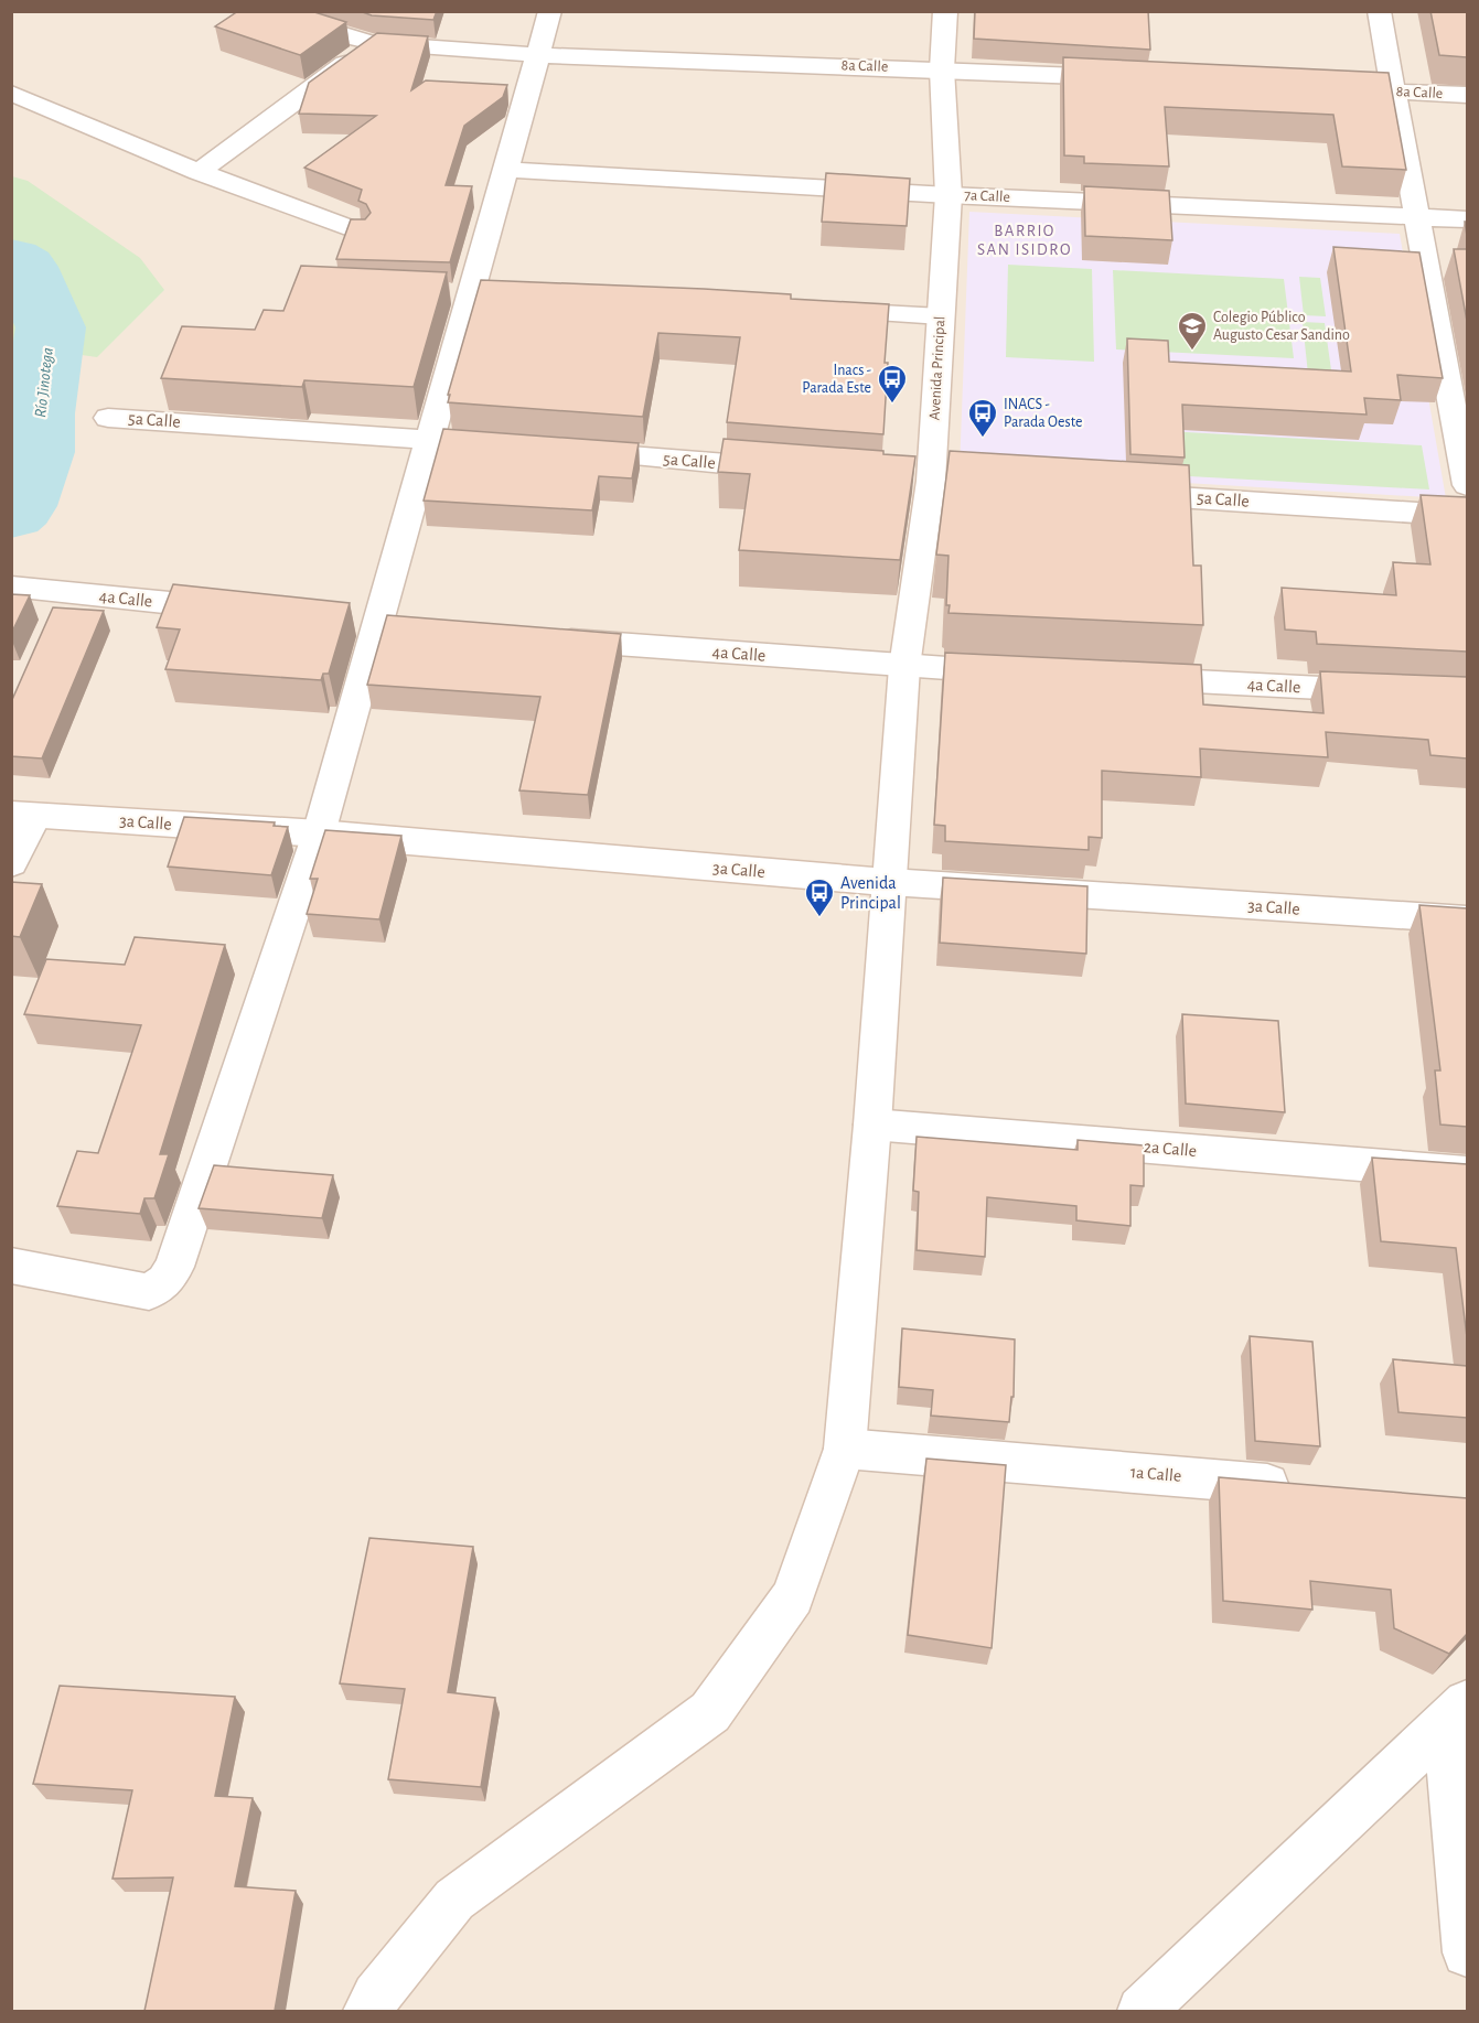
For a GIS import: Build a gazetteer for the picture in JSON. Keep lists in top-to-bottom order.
{
  "streets": {
    "street": [
      "8a Calle",
      "7a Calle",
      "Avenida Principal",
      "5a Calle",
      "4a Calle",
      "3a Calle",
      "2a Calle",
      "1a Calle"
    ]
  },
  "crossings": [
    ["8a Calle", "Avenida Principal"],
    ["7a Calle", "Avenida Principal"],
    ["Avenida Principal", "4a Calle"],
    ["Avenida Principal", "3a Calle"],
    ["Avenida Principal", "2a Calle"],
    ["Avenida Principal", "1a Calle"]
  ],
  "districts": ["BARRIO SAN ISIDRO"],
  "water": ["Río Jinotega"],
  "places": {
    "school or university": ["Colegio Público Augusto Cesar Sandino"],
    "bus stop": ["Inacs - Parada Este", "INACS - Parada Oeste", "Avenida Principal"]
  }
}
